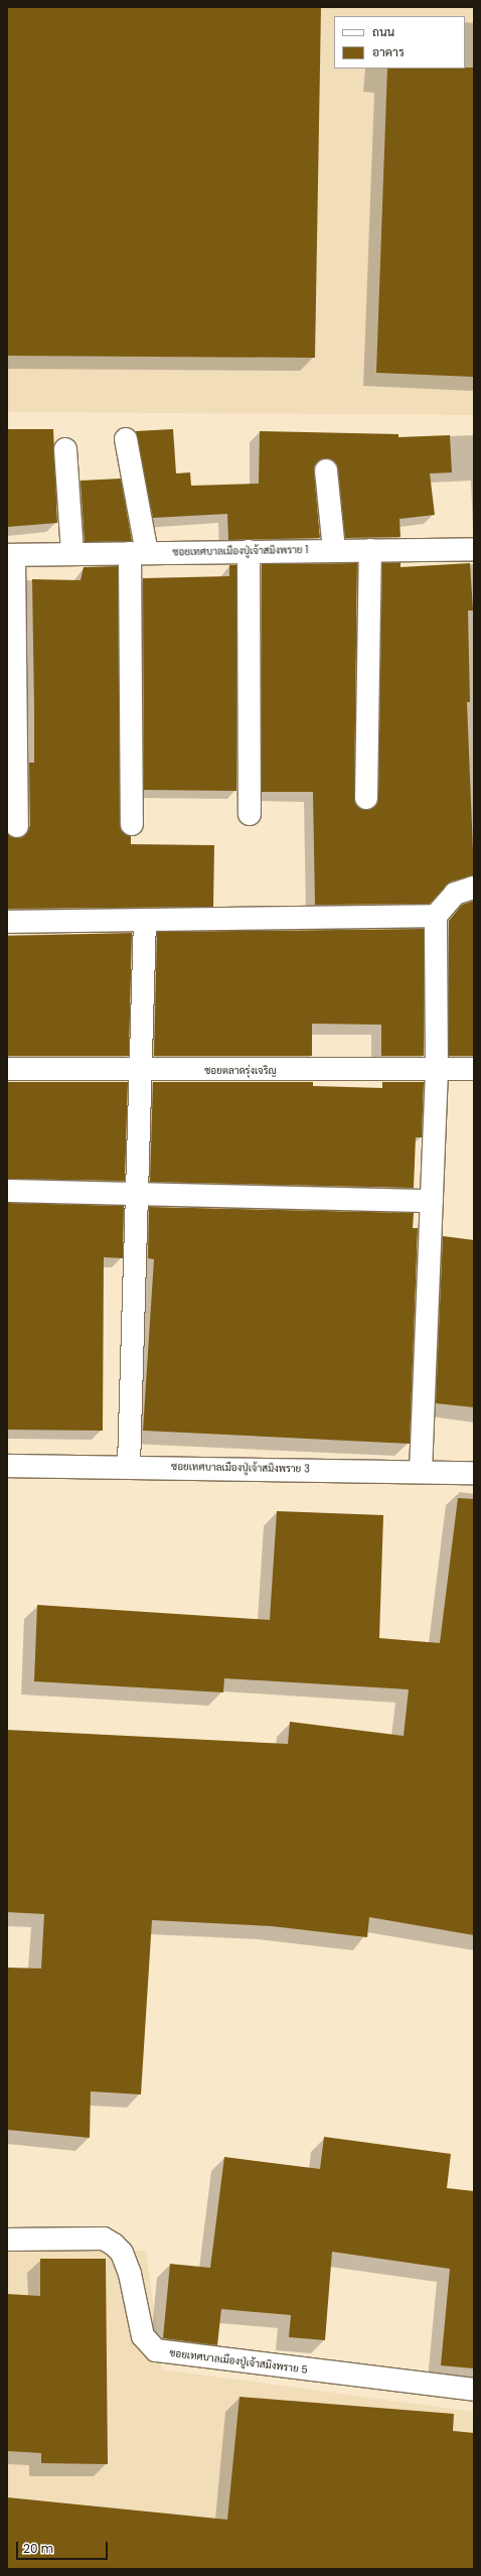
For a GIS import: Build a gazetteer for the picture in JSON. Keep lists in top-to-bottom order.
{
  "streets": {
    "street": [
      "ซอยเทศบาลเมืองปู่เจ้าสมิงพราย 1",
      "ซอยตลาดรุ่งเจริญ",
      "ซอยเทศบาลเมืองปู่เจ้าสมิงพราย 3",
      "ซอยเทศบาลเมืองปู่เจ้าสมิงพราย 5"
    ]
  },
  "legend": ["ถนน", "อาคาร"],
  "scale_bar": "20 m"
}
